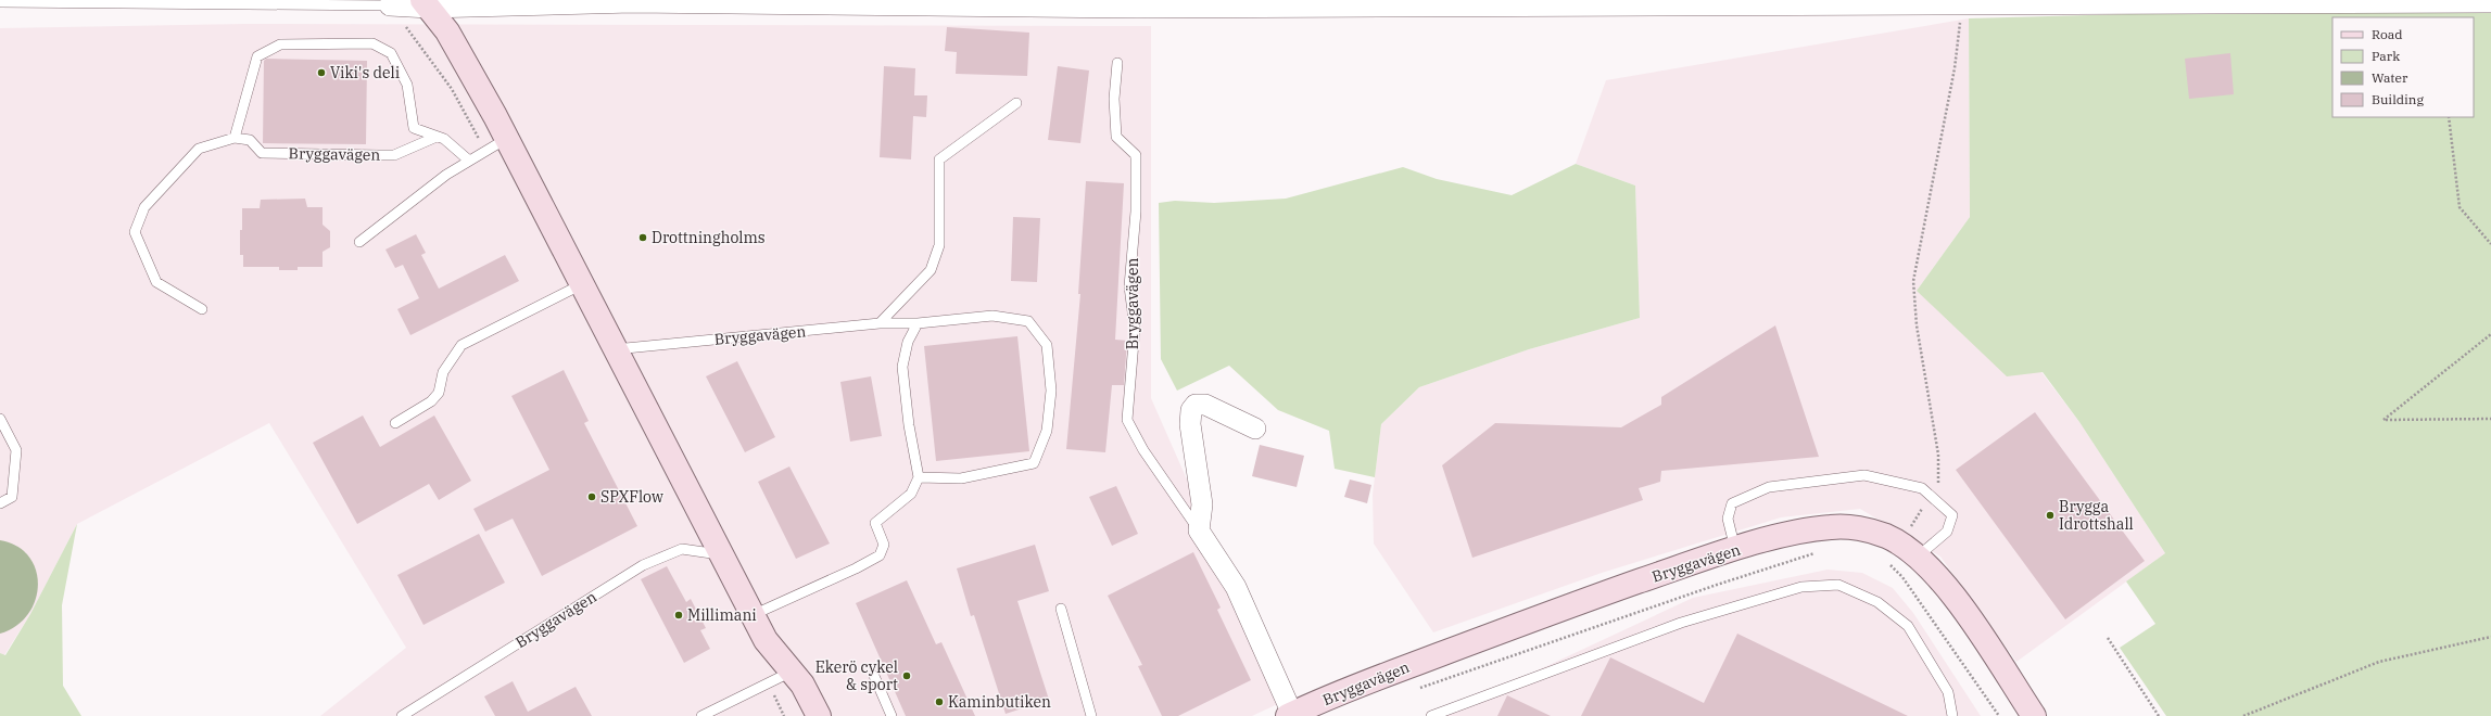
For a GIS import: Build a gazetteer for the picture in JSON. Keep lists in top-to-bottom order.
{
  "streets": {
    "main road": ["Bryggavägen"]
  },
  "places": [
    "Viki's deli",
    "Drottningholms",
    "SPXFlow",
    "Brygga Idrottshall",
    "Millimani",
    "Ekerö cykel & sport",
    "Kaminbutiken"
  ],
  "legend": [
    "Road",
    "Park",
    "Water",
    "Building"
  ]
}
